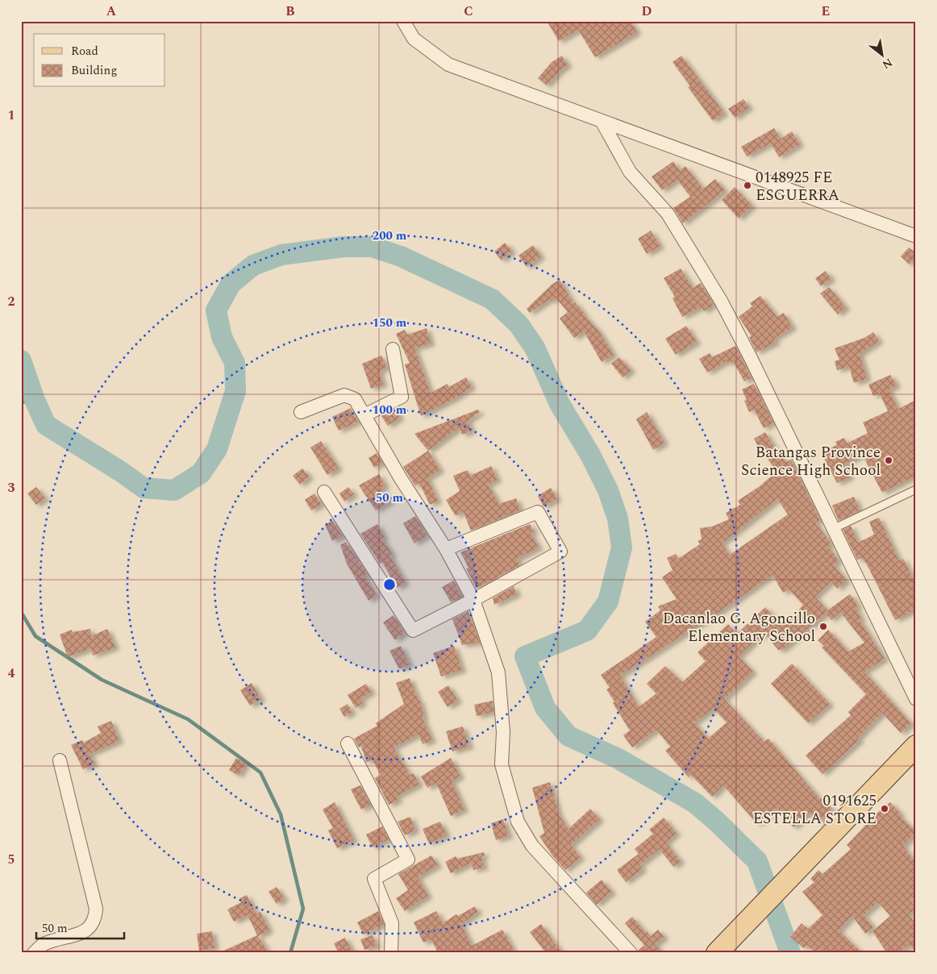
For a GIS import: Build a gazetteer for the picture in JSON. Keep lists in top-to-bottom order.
{
  "places": [
    "0148925 FE ESGUERRA",
    "Batangas Province Science High School",
    "Dacanlao G. Agoncillo Elementary School",
    "0191625 ESTELLA STORE"
  ],
  "legend": ["Road", "Building"],
  "scale_bar": "50 m",
  "north": "bottom right",
  "grid": {
    "columns": [
      "A",
      "B",
      "C",
      "D",
      "E"
    ],
    "rows": [
      "1",
      "2",
      "3",
      "4",
      "5"
    ]
  },
  "rings": [
    "200 m",
    "150 m",
    "100 m",
    "50 m"
  ]
}
